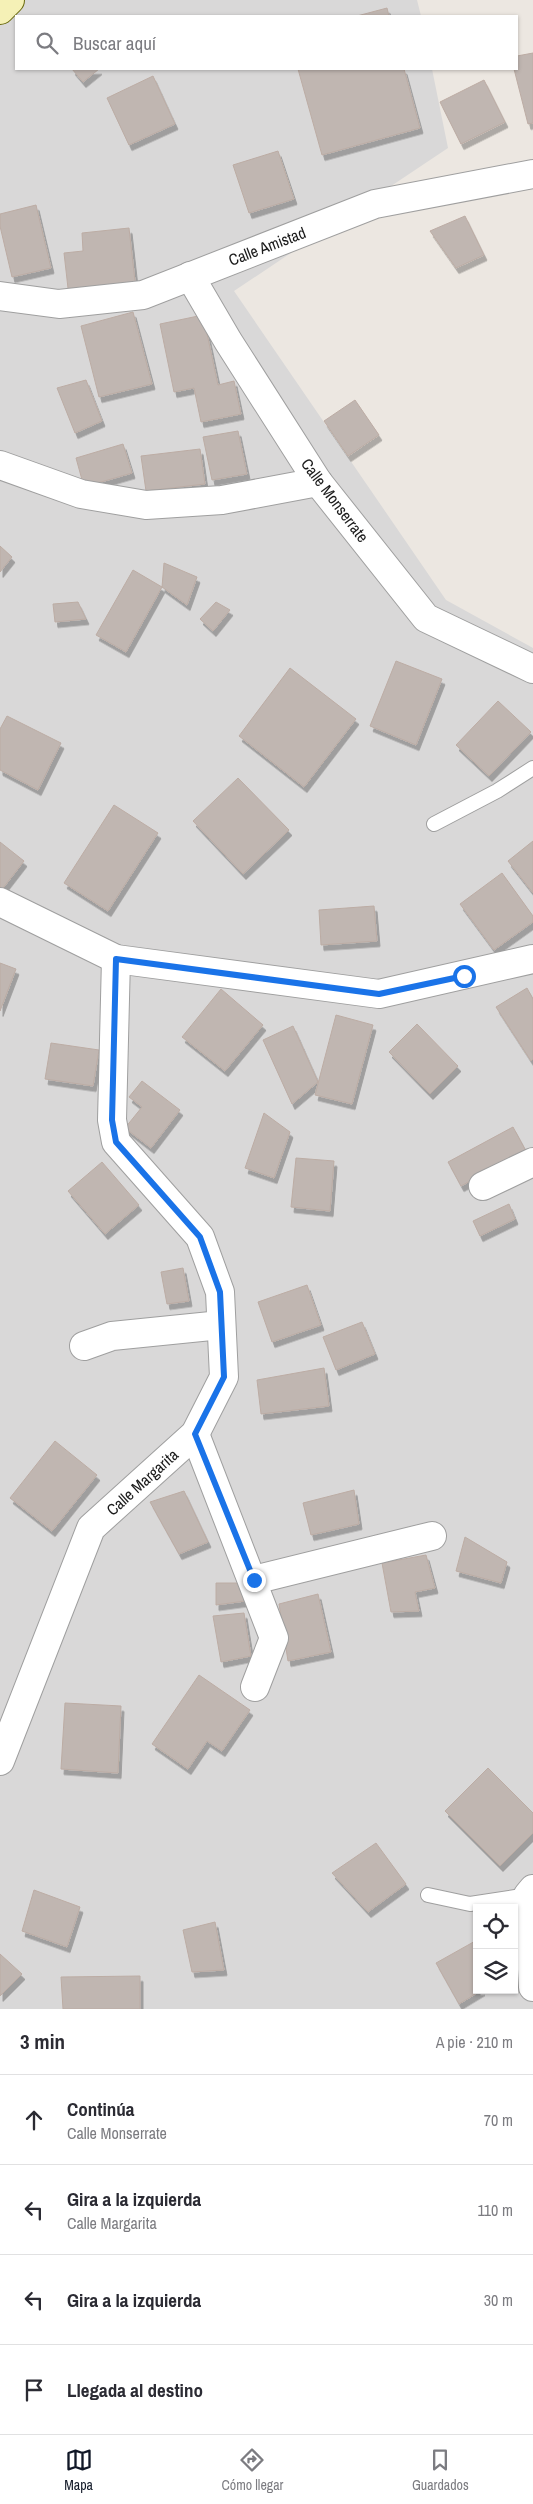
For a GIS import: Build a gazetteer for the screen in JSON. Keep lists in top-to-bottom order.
{
  "streets": {
    "street": ["Calle Amistad", "Calle Monserrate", "Calle Margarita"]
  },
  "crossings": [
    ["Calle Amistad", "Calle Monserrate"]
  ],
  "page": {
    "search": "Buscar aquí",
    "heading": ["3 min", "A pie · 210 m"],
    "list": [
      ["Continúa", "Calle Monserrate", "70 m"],
      ["Gira a la izquierda", "Calle Margarita", "110 m"],
      ["Gira a la izquierda", "30 m"],
      "Llegada al destino"
    ],
    "nav": ["Mapa", "Cómo llegar", "Guardados"]
  }
}
